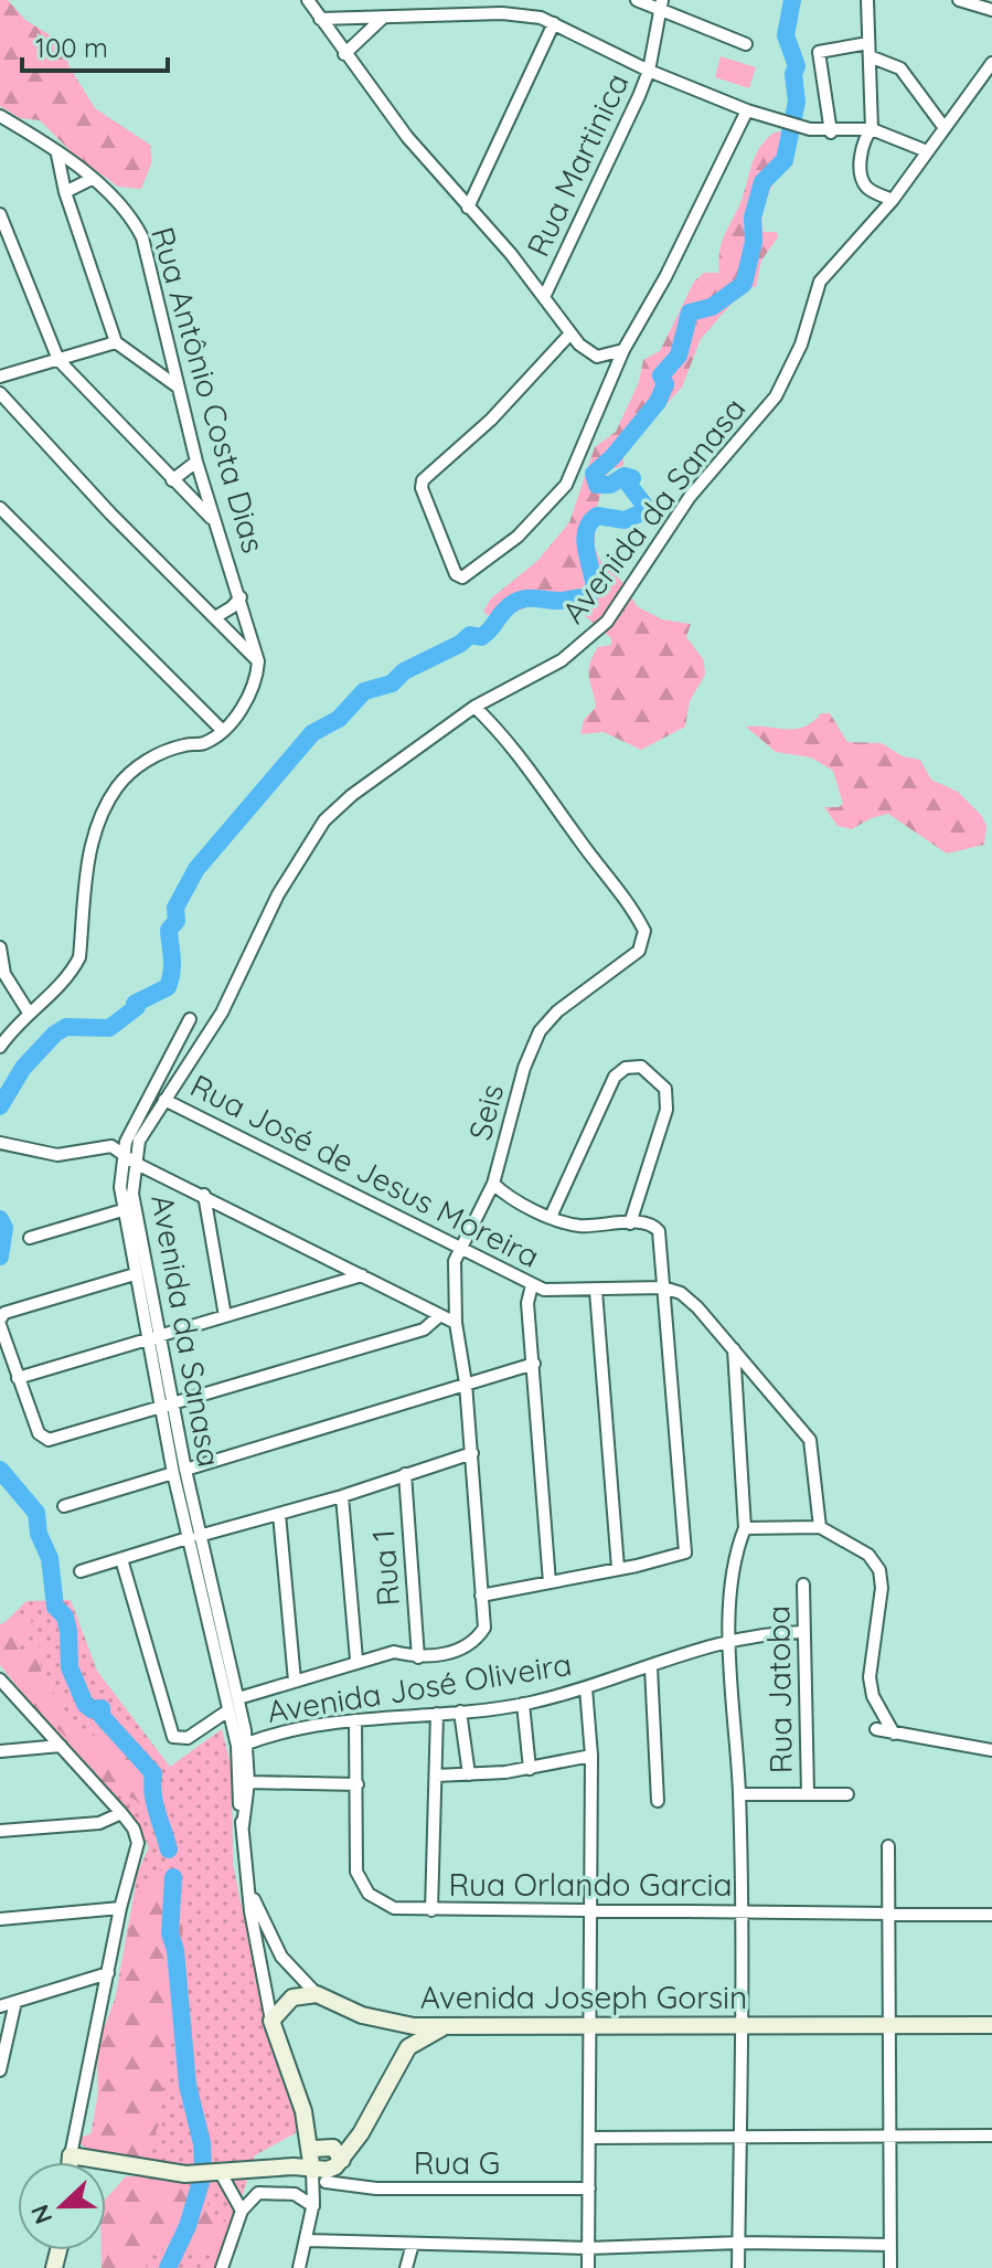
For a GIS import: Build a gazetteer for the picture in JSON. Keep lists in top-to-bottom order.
{
  "streets": {
    "street": [
      "Rua Martinica",
      "Rua Antônio Costa Dias",
      "Avenida da Sanasa",
      "Seis",
      "Rua José de Jesus Moreira",
      "Rua 1",
      "Avenida José Oliveira",
      "Rua Jatoba",
      "Rua Orlando Garcia",
      "Avenida Joseph Gorsin",
      "Rua G"
    ]
  },
  "crossings": [
    ["Avenida da Sanasa", "Seis"],
    ["Avenida da Sanasa", "Rua José de Jesus Moreira"],
    ["Avenida da Sanasa", "Avenida José Oliveira"],
    ["Seis", "Rua José de Jesus Moreira"],
    ["Avenida José Oliveira", "Rua Jatoba"],
    ["Avenida José Oliveira", "Rua Orlando Garcia"]
  ],
  "scale_bar": "100 m",
  "north": "left"
}
